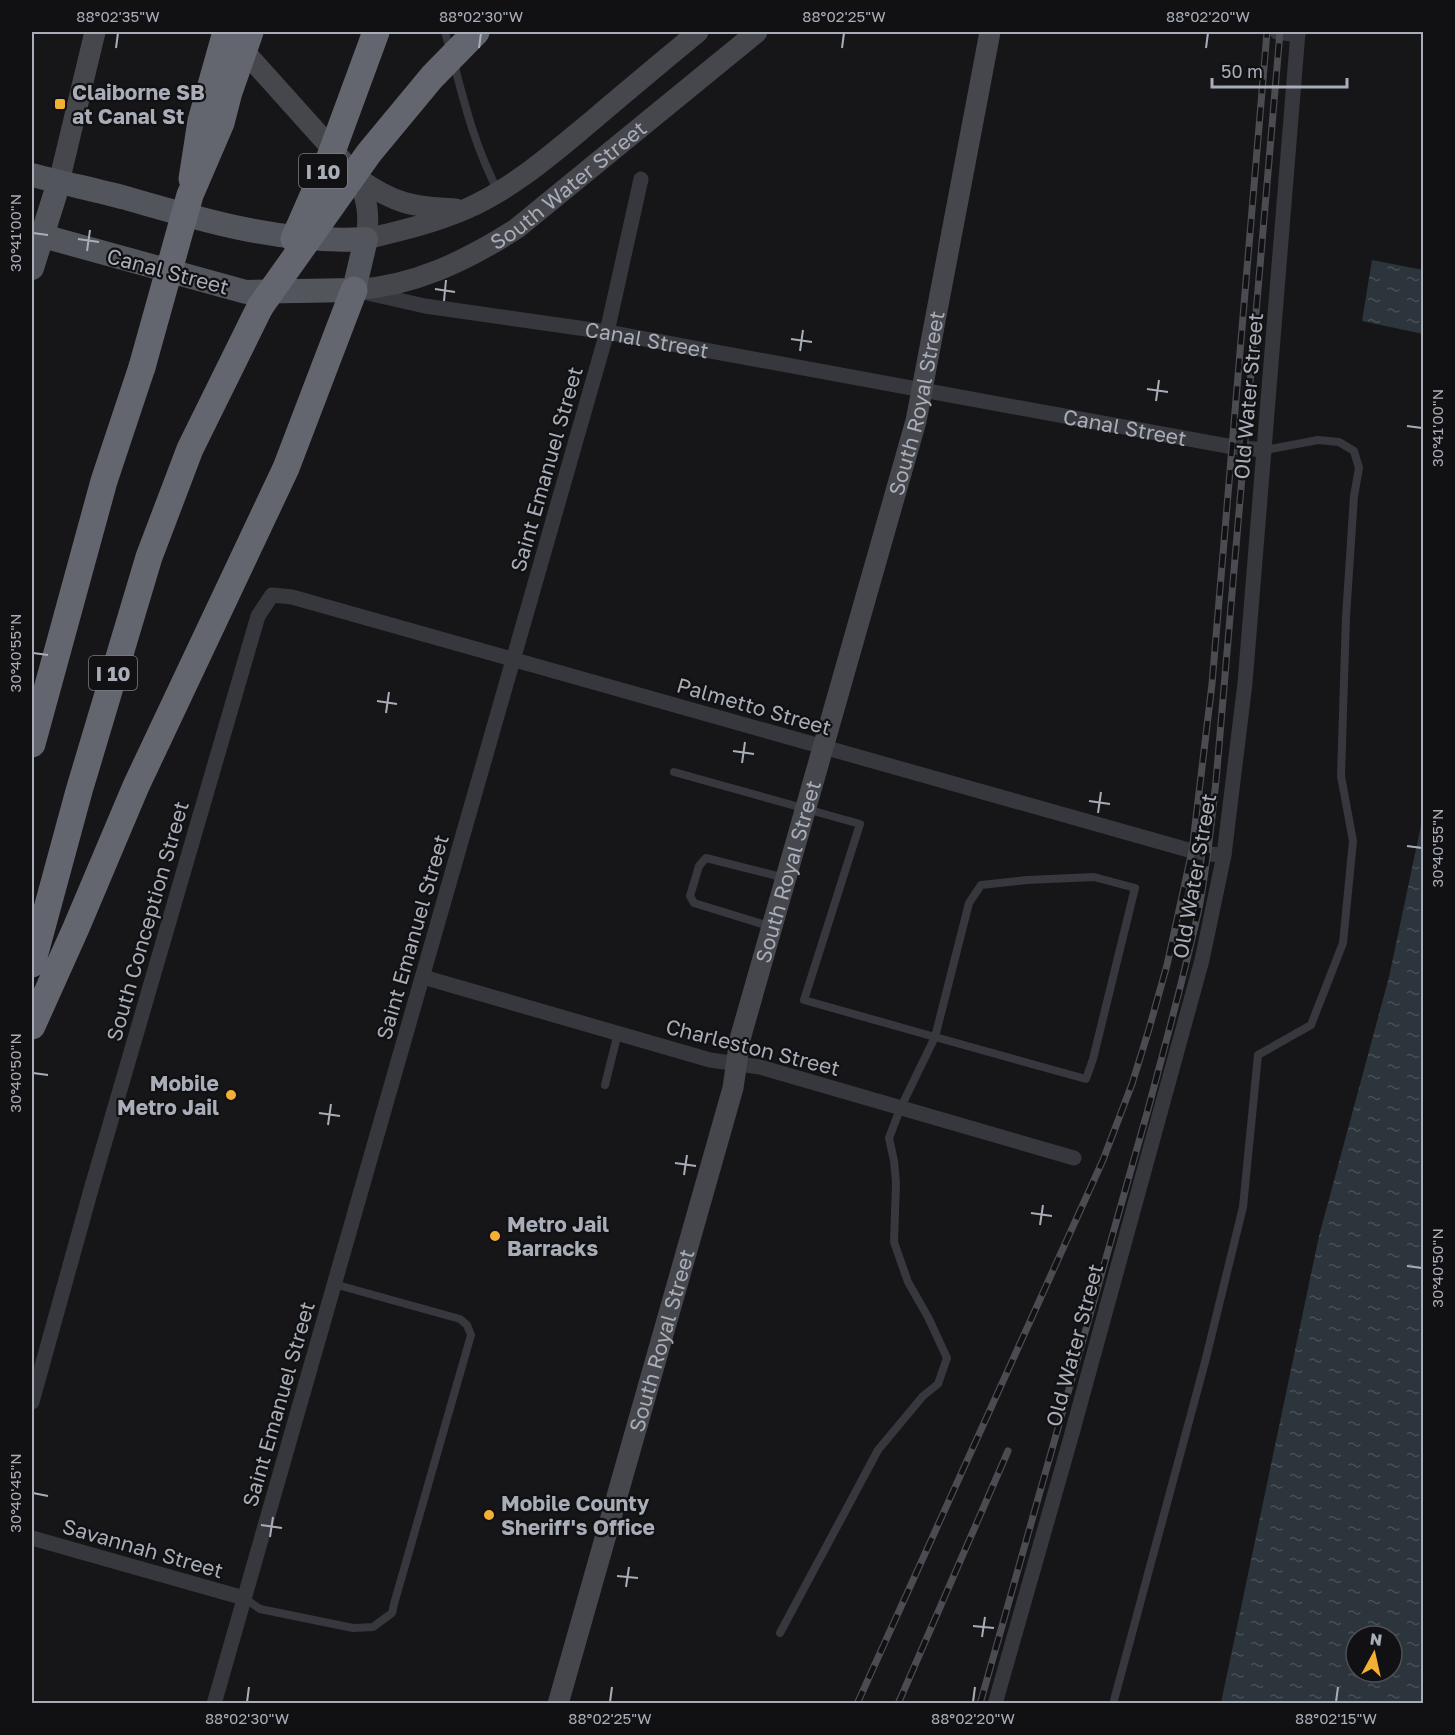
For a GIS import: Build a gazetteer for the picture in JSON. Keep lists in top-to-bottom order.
{
  "streets": {
    "highway": ["I 10"],
    "main road": ["Canal Street"],
    "street": [
      "South Water Street",
      "Old Water Street",
      "South Royal Street",
      "Saint Emanuel Street",
      "Palmetto Street",
      "South Conception Street",
      "Charleston Street",
      "Savannah Street"
    ]
  },
  "crossings": [
    ["South Water Street", "Canal Street"],
    ["Canal Street", "Old Water Street"],
    ["Canal Street", "South Royal Street"],
    ["Canal Street", "Saint Emanuel Street"],
    ["Old Water Street", "Palmetto Street"],
    ["South Royal Street", "Palmetto Street"],
    ["South Royal Street", "Charleston Street"],
    ["Saint Emanuel Street", "Palmetto Street"],
    ["Saint Emanuel Street", "Charleston Street"],
    ["Saint Emanuel Street", "Savannah Street"],
    ["Palmetto Street", "South Conception Street"]
  ],
  "places": {
    "transit": ["Claiborne SB at Canal St"],
    "other": ["Mobile Metro Jail", "Metro Jail Barracks", "Mobile County Sheriff's Office"]
  },
  "scale_bar": "50 m",
  "north": "top",
  "coordinates": [
    "88°02'35\"W",
    "88°02'30\"W",
    "88°02'25\"W",
    "88°02'20\"W",
    "30°41'00\"N",
    "30°40'55\"N",
    "30°40'50\"N",
    "30°40'45\"N",
    "88°02'15\"W"
  ]
}
